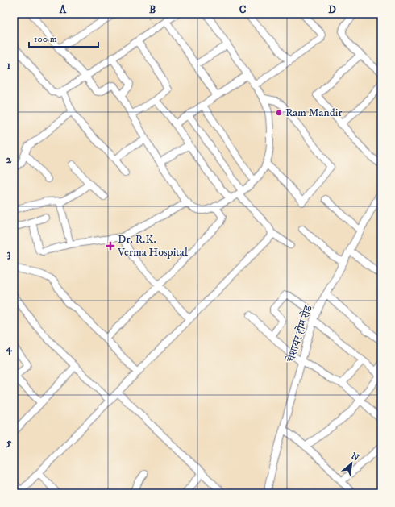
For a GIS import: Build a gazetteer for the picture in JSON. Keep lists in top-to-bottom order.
{
  "streets": {
    "street": ["चेशायर होम रोड"]
  },
  "places": {
    "other": ["Ram Mandir"],
    "health": ["Dr. R.K. Verma Hospital"]
  },
  "scale_bar": "100 m",
  "north": "top right",
  "grid": {
    "columns": [
      "A",
      "B",
      "C",
      "D"
    ],
    "rows": [
      "1",
      "2",
      "3",
      "4",
      "5"
    ]
  }
}
